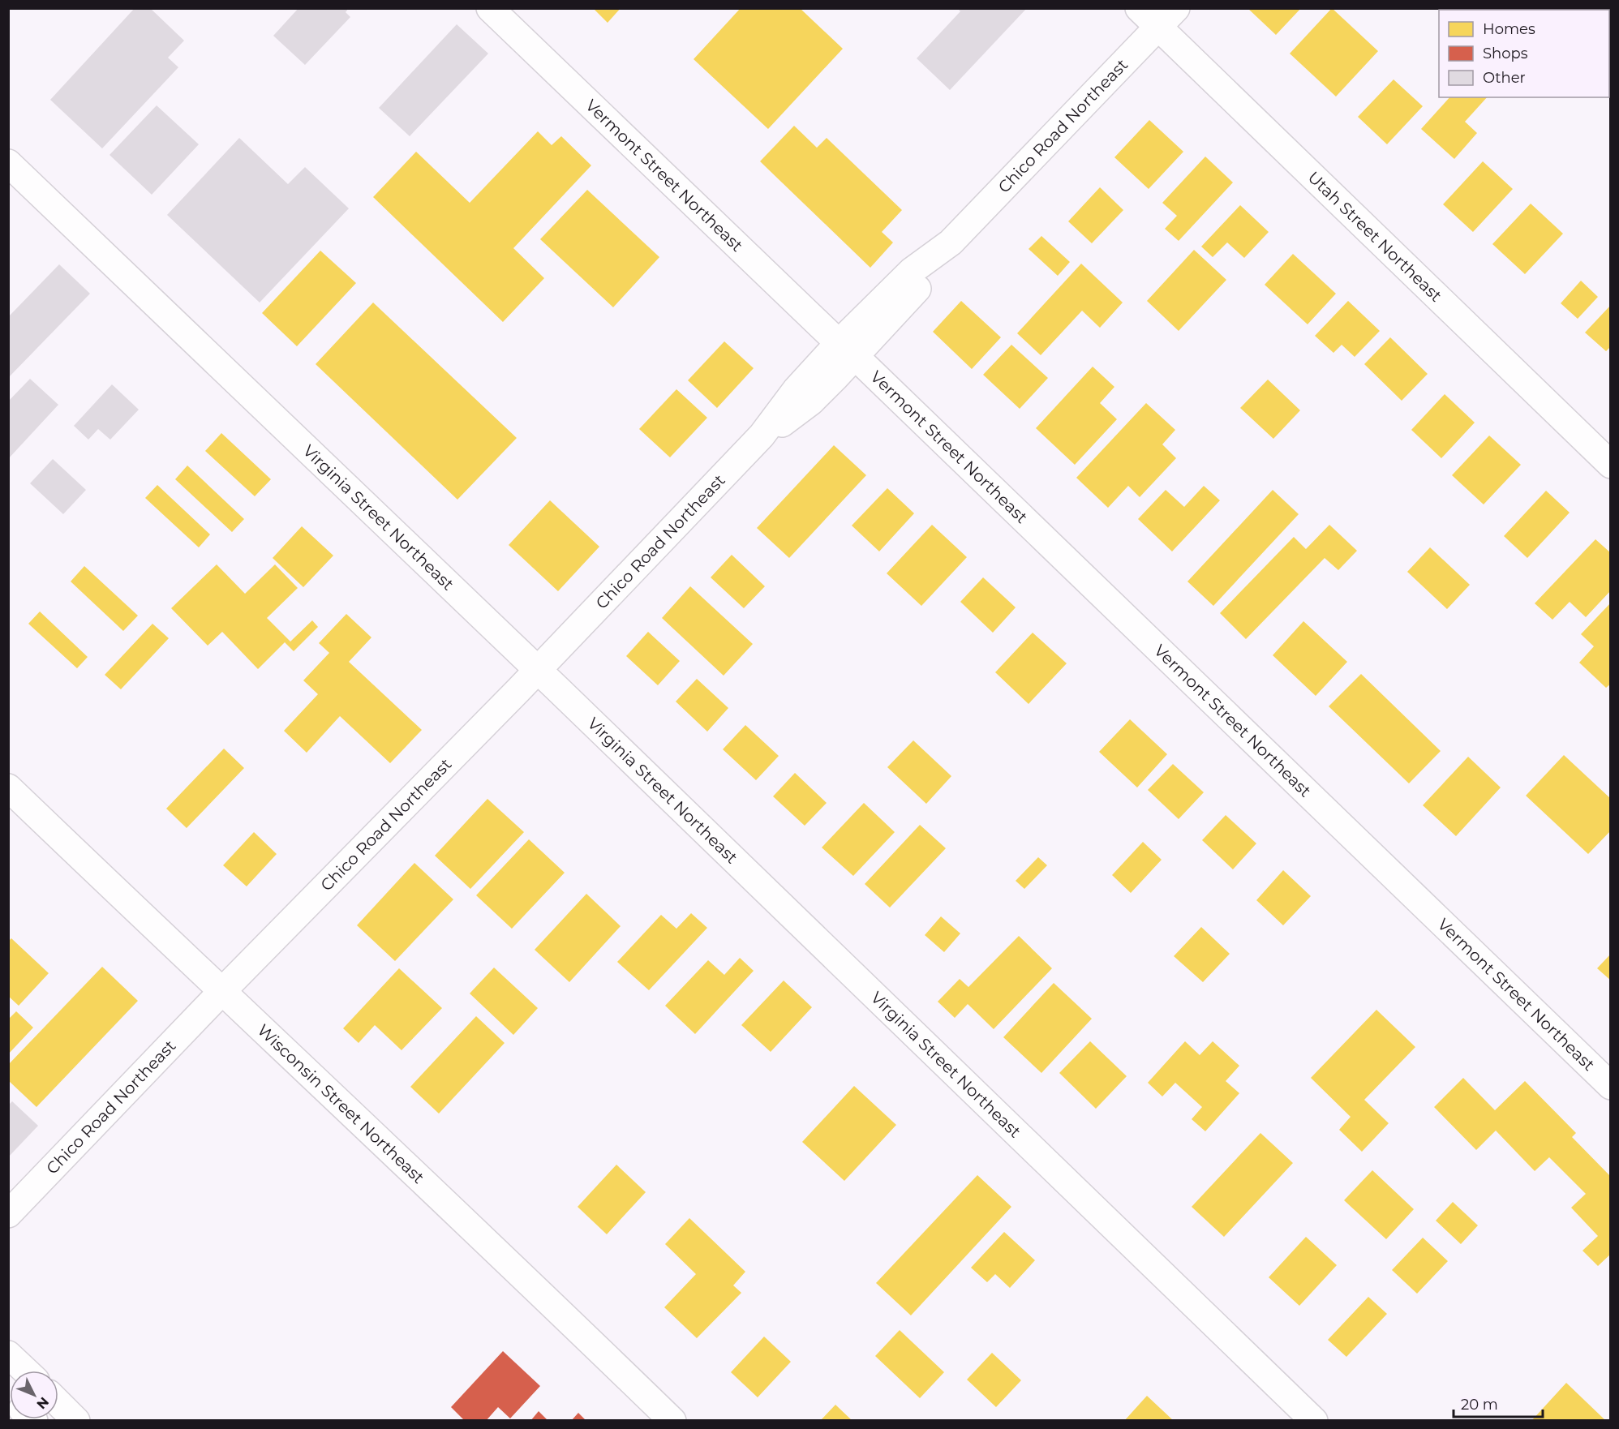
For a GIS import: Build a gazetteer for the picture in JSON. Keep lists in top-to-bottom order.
{
  "streets": {
    "street": [
      "Chico Road Northeast",
      "Vermont Street Northeast",
      "Utah Street Northeast",
      "Virginia Street Northeast",
      "Wisconsin Street Northeast"
    ]
  },
  "crossings": [
    ["Chico Road Northeast", "Vermont Street Northeast"],
    ["Chico Road Northeast", "Utah Street Northeast"],
    ["Chico Road Northeast", "Virginia Street Northeast"],
    ["Chico Road Northeast", "Wisconsin Street Northeast"]
  ],
  "legend": ["Homes", "Shops", "Other"],
  "scale_bar": "20 m",
  "north": "bottom right"
}
